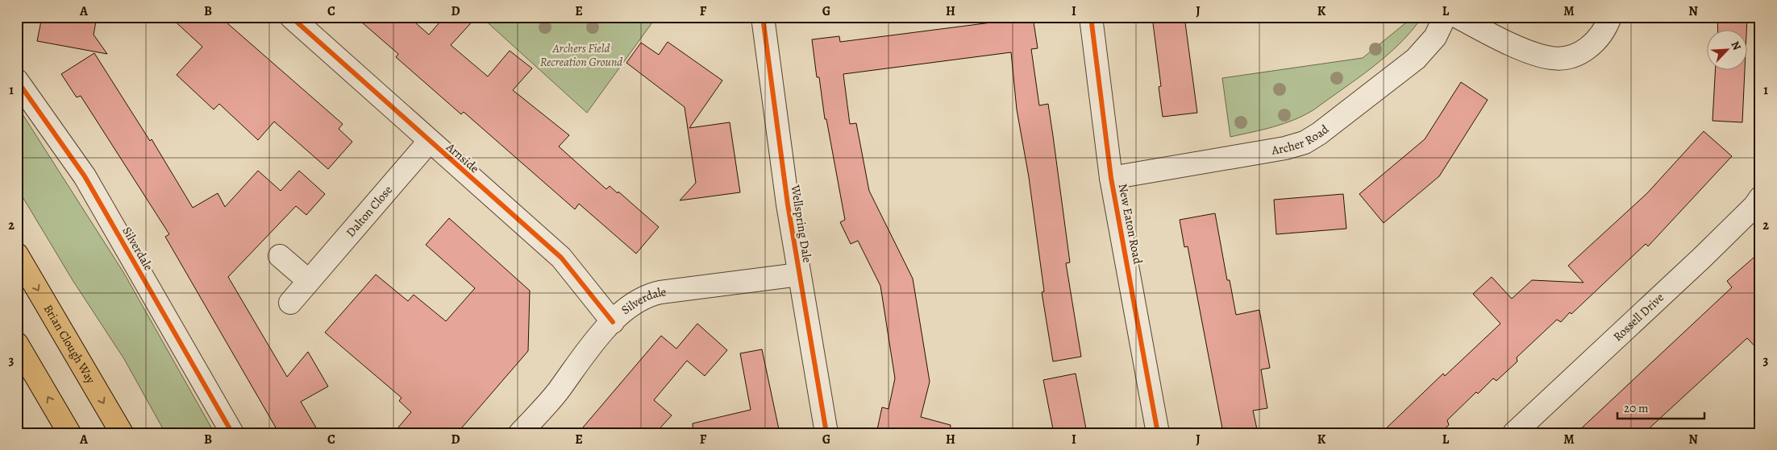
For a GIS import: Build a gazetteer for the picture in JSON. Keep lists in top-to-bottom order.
{
  "streets": {
    "highway": ["Brian Clough Way"],
    "street": [
      "Archer Road",
      "Arnside",
      "Dalton Close",
      "Wellspring Dale",
      "New Eaton Road",
      "Silverdale",
      "Rossell Drive"
    ]
  },
  "crossings": [
    ["Archer Road", "New Eaton Road"],
    ["Arnside", "Dalton Close"],
    ["Arnside", "Silverdale"],
    ["Wellspring Dale", "Silverdale"]
  ],
  "parks": ["Archers Field Recreation Ground"],
  "scale_bar": "20 m",
  "north": "top right",
  "grid": {
    "columns": [
      "A",
      "B",
      "C",
      "D",
      "E",
      "F",
      "G",
      "H",
      "I",
      "J",
      "K",
      "L",
      "M",
      "N"
    ],
    "rows": ["1", "2", "3"]
  }
}
